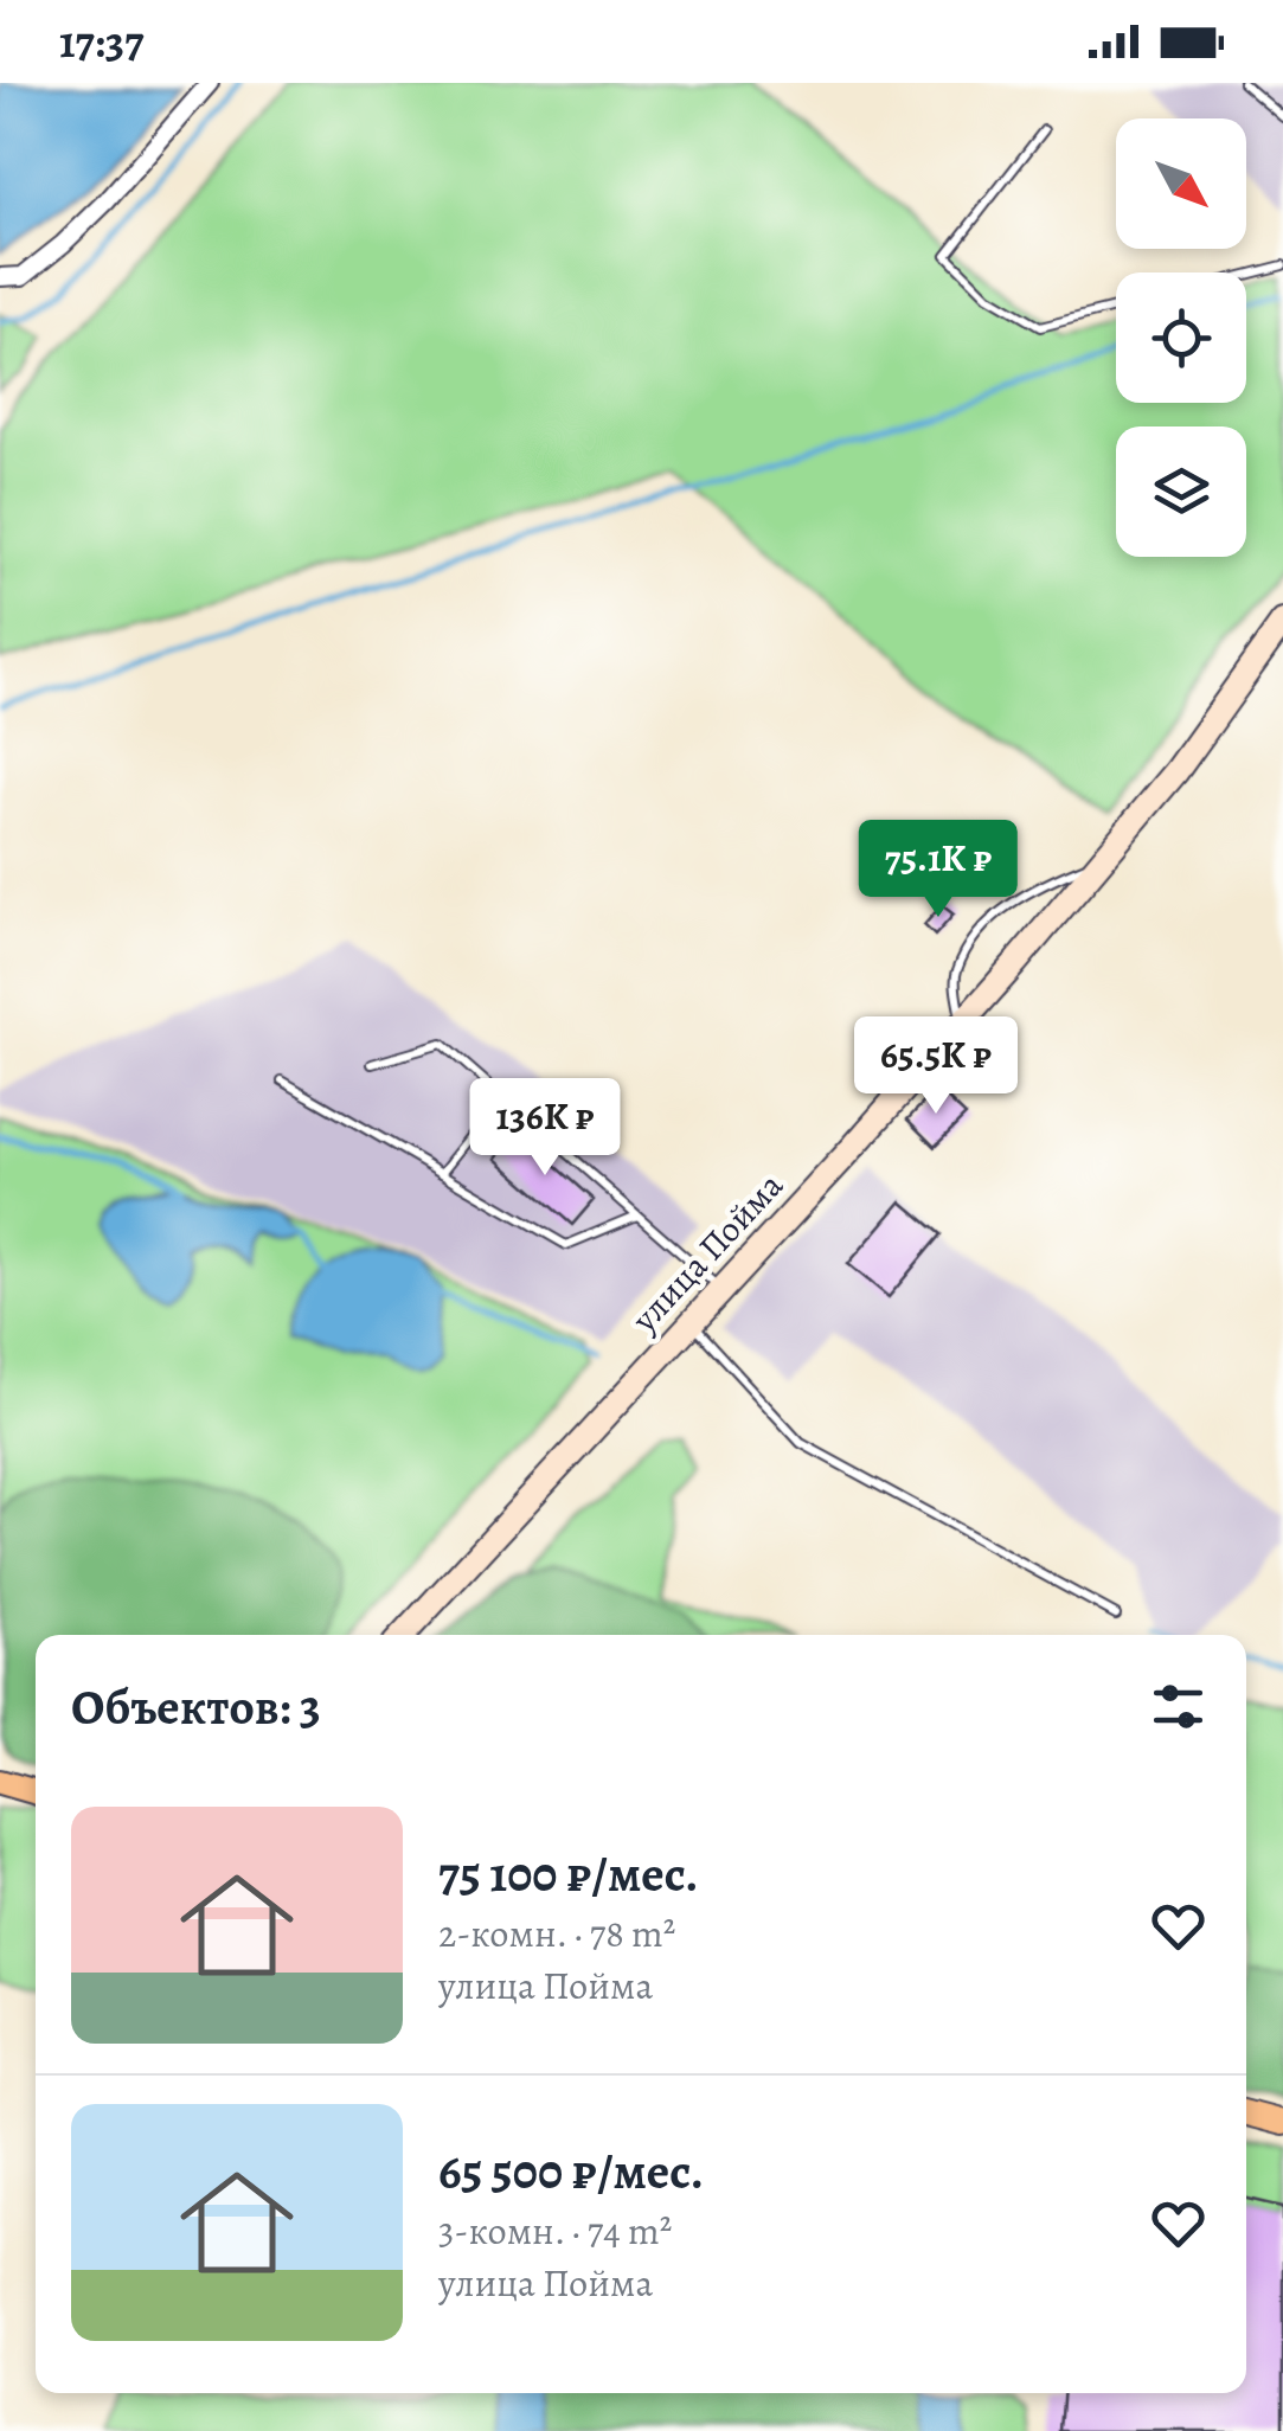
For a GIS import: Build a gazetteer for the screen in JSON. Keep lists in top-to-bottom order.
{
  "streets": {
    "main road": ["улица Пойма"]
  },
  "north": "bottom right",
  "page": {
    "status": "17:37",
    "price": ["75.1K ₽", "65.5K ₽", "136K ₽"],
    "heading": "Объектов: 3",
    "list": [
      {
        "name": "75 100 ₽/мес.",
        "note": "2-комн. · 78 m² · улица Пойма"
      },
      {
        "name": "65 500 ₽/мес.",
        "note": "3-комн. · 74 m² · улица Пойма"
      }
    ]
  }
}
